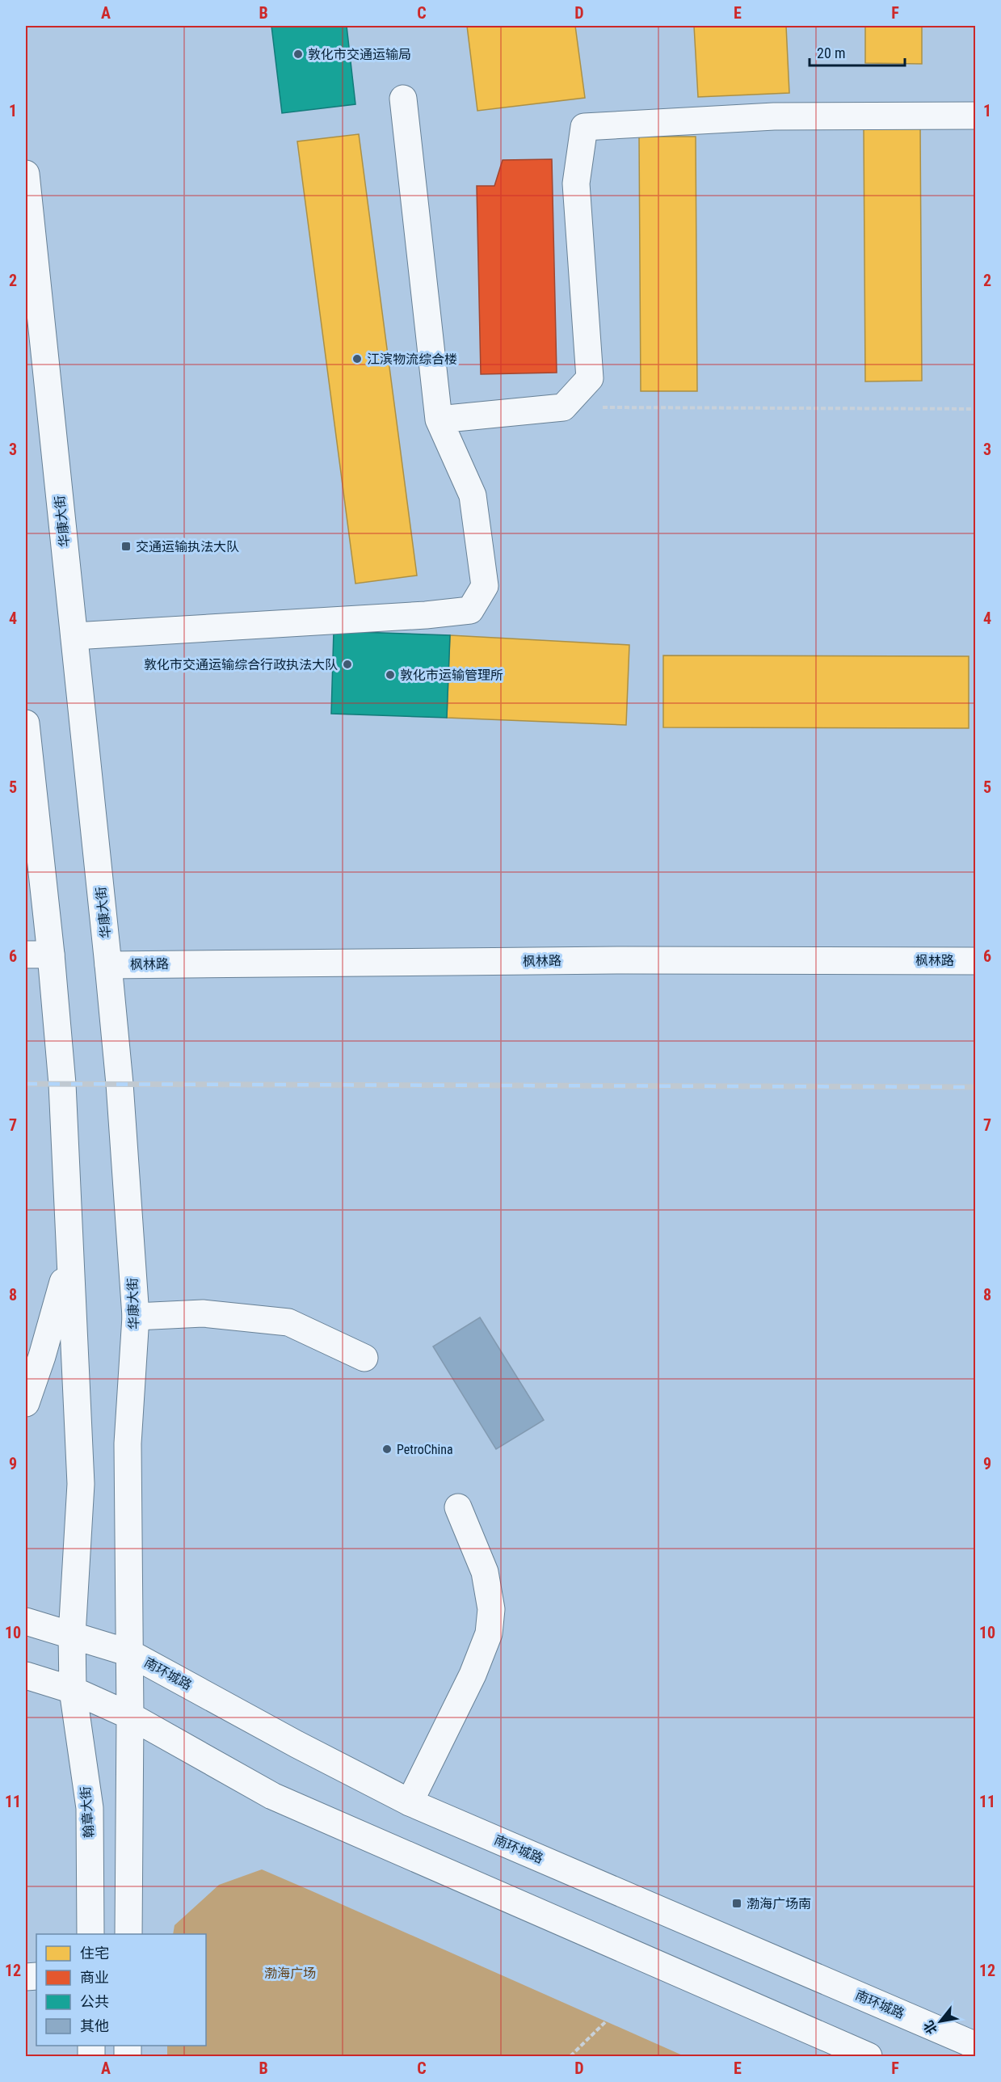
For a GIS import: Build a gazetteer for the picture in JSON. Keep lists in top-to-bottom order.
{
  "streets": {
    "main road": [
      "华康大街",
      "枫林路",
      "南环城路",
      "翰章大街"
    ]
  },
  "crossings": [
    ["华康大街", "枫林路"],
    ["华康大街", "南环城路"],
    ["南环城路", "翰章大街"]
  ],
  "parks": ["渤海广场"],
  "places": {
    "other": [
      "敦化市交通运输局",
      "江滨物流综合楼",
      "敦化市交通运输综合行政执法大队",
      "敦化市运输管理所",
      "PetroChina"
    ],
    "transit": ["交通运输执法大队", "渤海广场南"]
  },
  "legend": [
    "住宅",
    "商业",
    "公共",
    "其他"
  ],
  "scale_bar": "20 m",
  "north": "bottom left",
  "grid": {
    "columns": [
      "A",
      "B",
      "C",
      "D",
      "E",
      "F"
    ],
    "rows": [
      "1",
      "2",
      "3",
      "4",
      "5",
      "6",
      "7",
      "8",
      "9",
      "10",
      "11",
      "12"
    ]
  }
}
